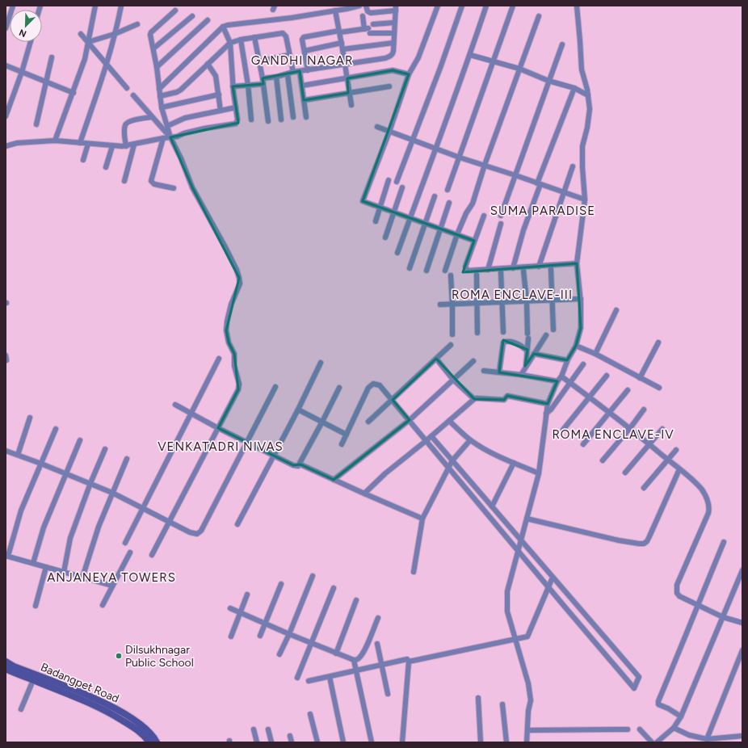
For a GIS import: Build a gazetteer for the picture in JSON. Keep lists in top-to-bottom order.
{
  "streets": {
    "main road": ["Badangpet Road"]
  },
  "districts": [
    "GANDHI NAGAR",
    "SUMA PARADISE",
    "ROMA ENCLAVE-III",
    "ROMA ENCLAVE-IV",
    "VENKATADRI NIVAS",
    "ANJANEYA TOWERS"
  ],
  "places": ["Dilsukhnagar Public School"],
  "north": "bottom left"
}
